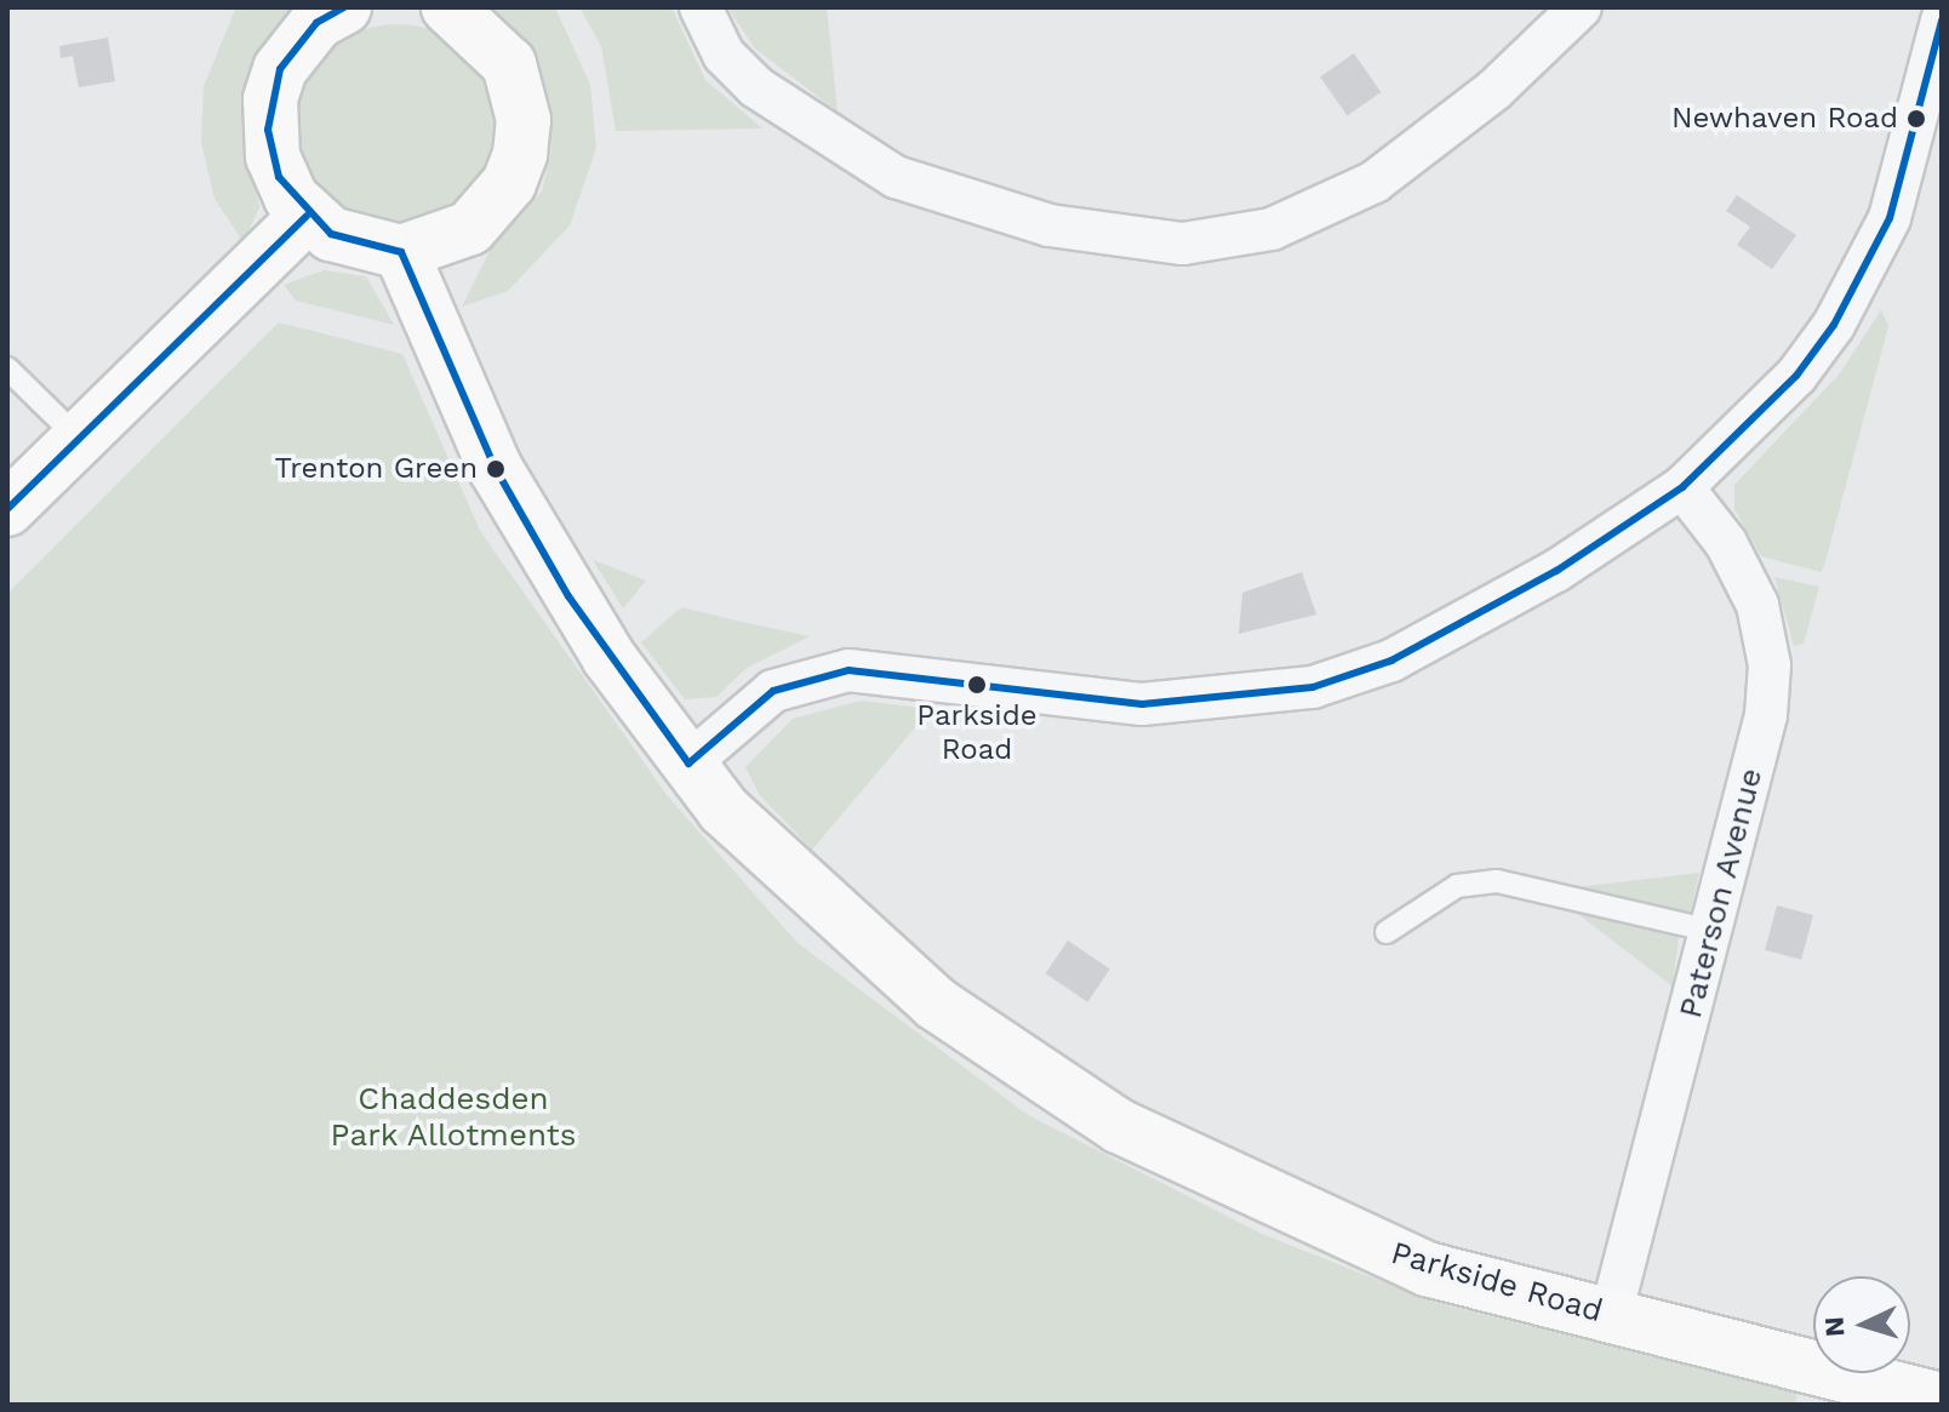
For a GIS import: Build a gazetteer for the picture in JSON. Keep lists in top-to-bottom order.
{
  "streets": {
    "street": ["Paterson Avenue", "Parkside Road"]
  },
  "crossings": [
    ["Paterson Avenue", "Parkside Road"]
  ],
  "parks": ["Chaddesden Park Allotments"],
  "places": ["Newhaven Road", "Trenton Green", "Parkside Road"],
  "north": "left"
}
